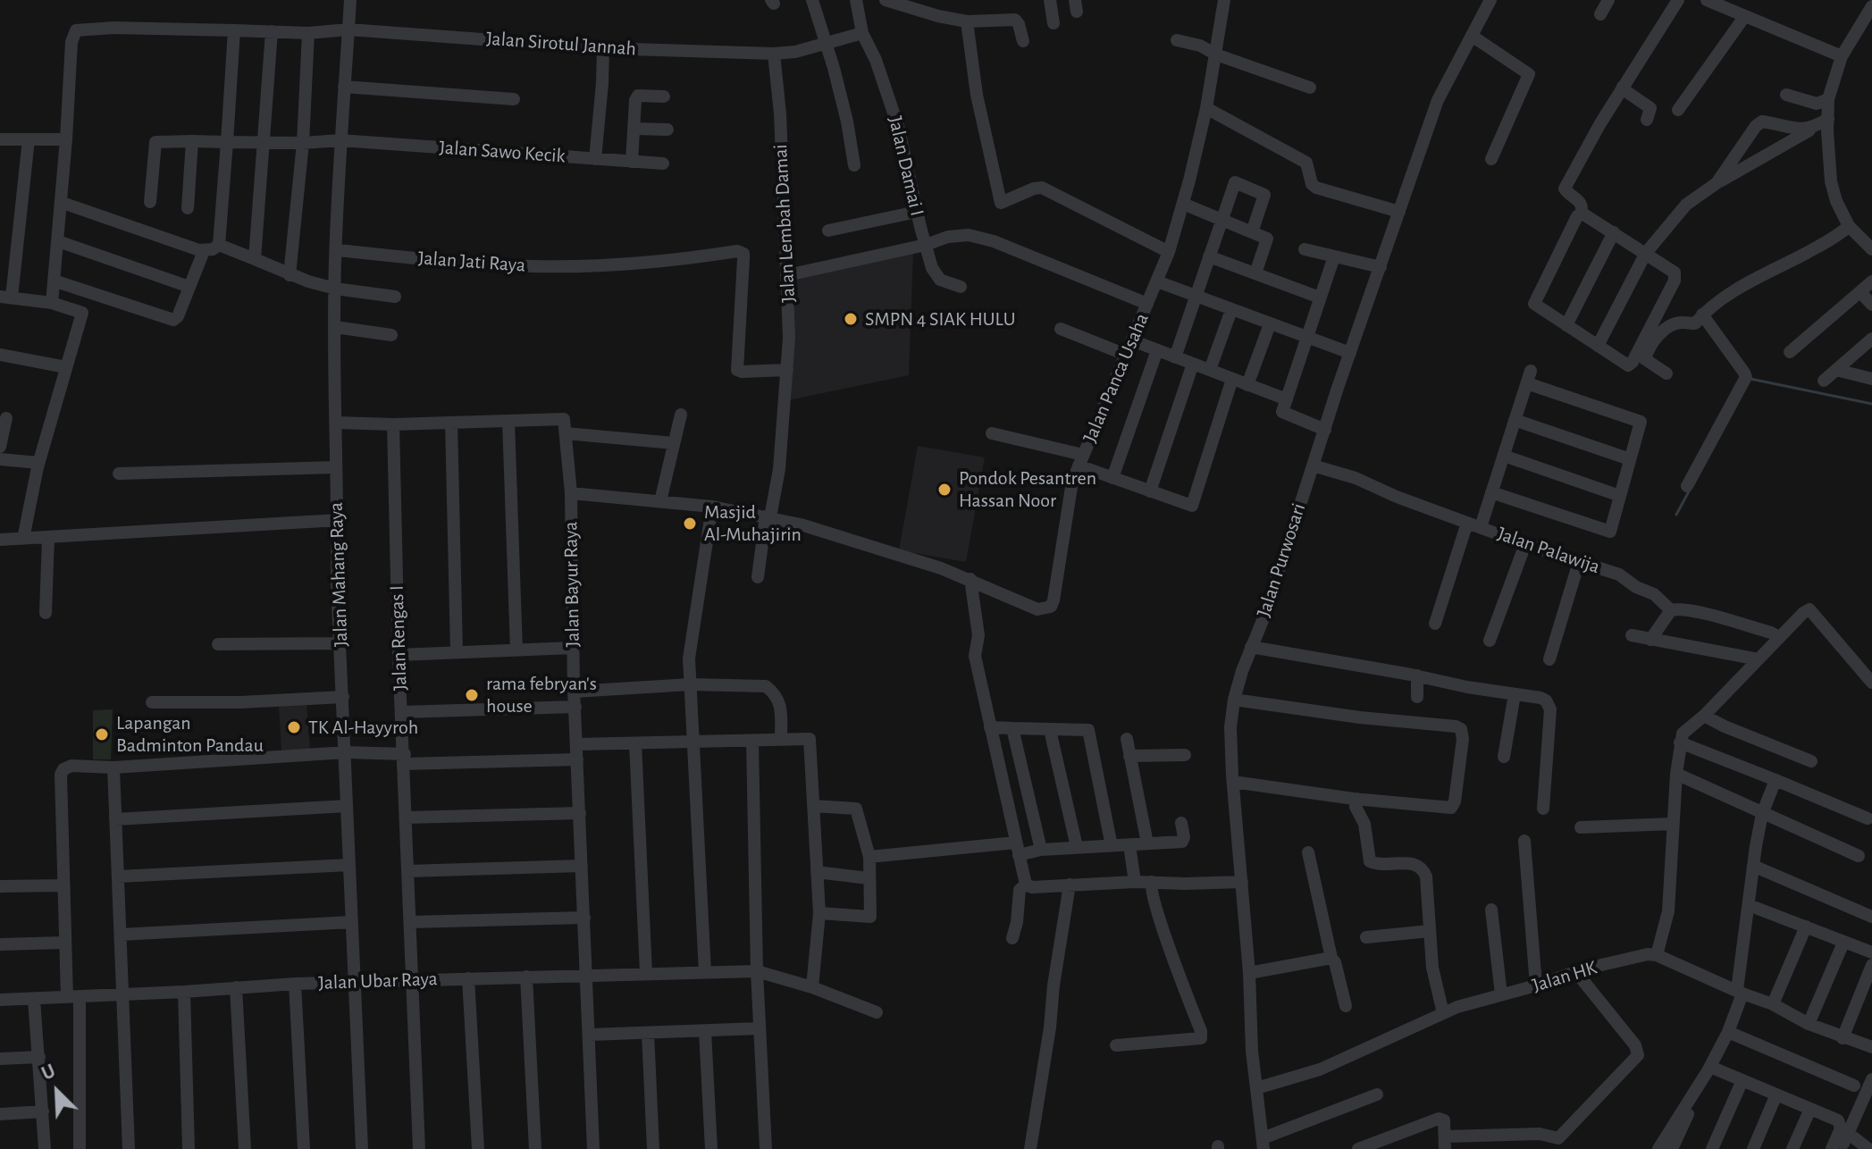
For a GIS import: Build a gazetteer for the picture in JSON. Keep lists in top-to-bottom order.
{
  "streets": {
    "street": [
      "Jalan Sirotul Jannah",
      "Jalan Sawo Kecik",
      "Jalan Damai I",
      "Jalan Lembah Damai",
      "Jalan Jati Raya",
      "Jalan Panca Usaha",
      "Jalan Palawija",
      "Jalan Purwosari",
      "Jalan Mahang Raya",
      "Jalan Bayur Raya",
      "Jalan Rengas I",
      "Jalan HK",
      "Jalan Ubar Raya"
    ]
  },
  "crossings": [
    ["Jalan Sirotul Jannah", "Jalan Lembah Damai"],
    ["Jalan Sirotul Jannah", "Jalan Mahang Raya"],
    ["Jalan Sawo Kecik", "Jalan Mahang Raya"],
    ["Jalan Lembah Damai", "Jalan Jati Raya"],
    ["Jalan Lembah Damai", "Jalan Panca Usaha"],
    ["Jalan Jati Raya", "Jalan Mahang Raya"],
    ["Jalan Panca Usaha", "Jalan Bayur Raya"],
    ["Jalan Palawija", "Jalan Purwosari"],
    ["Jalan Purwosari", "Jalan HK"],
    ["Jalan Mahang Raya", "Jalan Ubar Raya"],
    ["Jalan Bayur Raya", "Jalan Ubar Raya"],
    ["Jalan Rengas I", "Jalan Ubar Raya"]
  ],
  "places": [
    "SMPN 4 SIAK HULU",
    "Pondok Pesantren Hassan Noor",
    "Masjid Al-Muhajirin",
    "rama febryan's house",
    "TK Al-Hayyroh",
    "Lapangan Badminton Pandau"
  ],
  "north": "top left"
}
